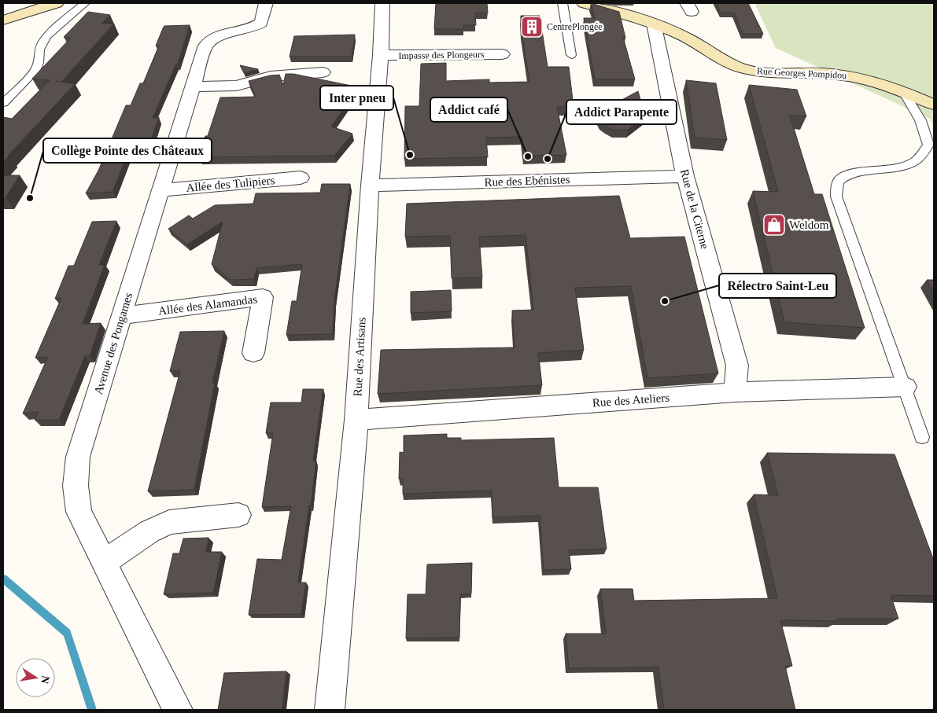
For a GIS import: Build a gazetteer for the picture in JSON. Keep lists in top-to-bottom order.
{
  "streets": {
    "main road": ["Rue Georges Pompidou"],
    "street": [
      "Impasse des Plongeurs",
      "Rue des Ebénistes",
      "Allée des Tulipiers",
      "Rue de la Citerne",
      "Allée des Alamandas",
      "Avenue des Pongames",
      "Rue des Artisans",
      "Rue des Ateliers"
    ]
  },
  "crossings": [
    ["Impasse des Plongeurs", "Rue des Artisans"],
    ["Rue Georges Pompidou", "Rue de la Citerne"],
    ["Rue des Ebénistes", "Rue de la Citerne"],
    ["Rue des Ebénistes", "Rue des Artisans"],
    ["Allée des Tulipiers", "Avenue des Pongames"],
    ["Rue de la Citerne", "Rue des Ateliers"],
    ["Allée des Alamandas", "Avenue des Pongames"],
    ["Rue des Artisans", "Rue des Ateliers"]
  ],
  "places": {
    "building": ["CentrePlongée"],
    "other": [
      "Inter pneu",
      "Addict café",
      "Addict Parapente",
      "Collège Pointe des Châteaux",
      "Rélectro Saint-Leu"
    ],
    "shop": ["Weldom"]
  },
  "north": "right"
}
